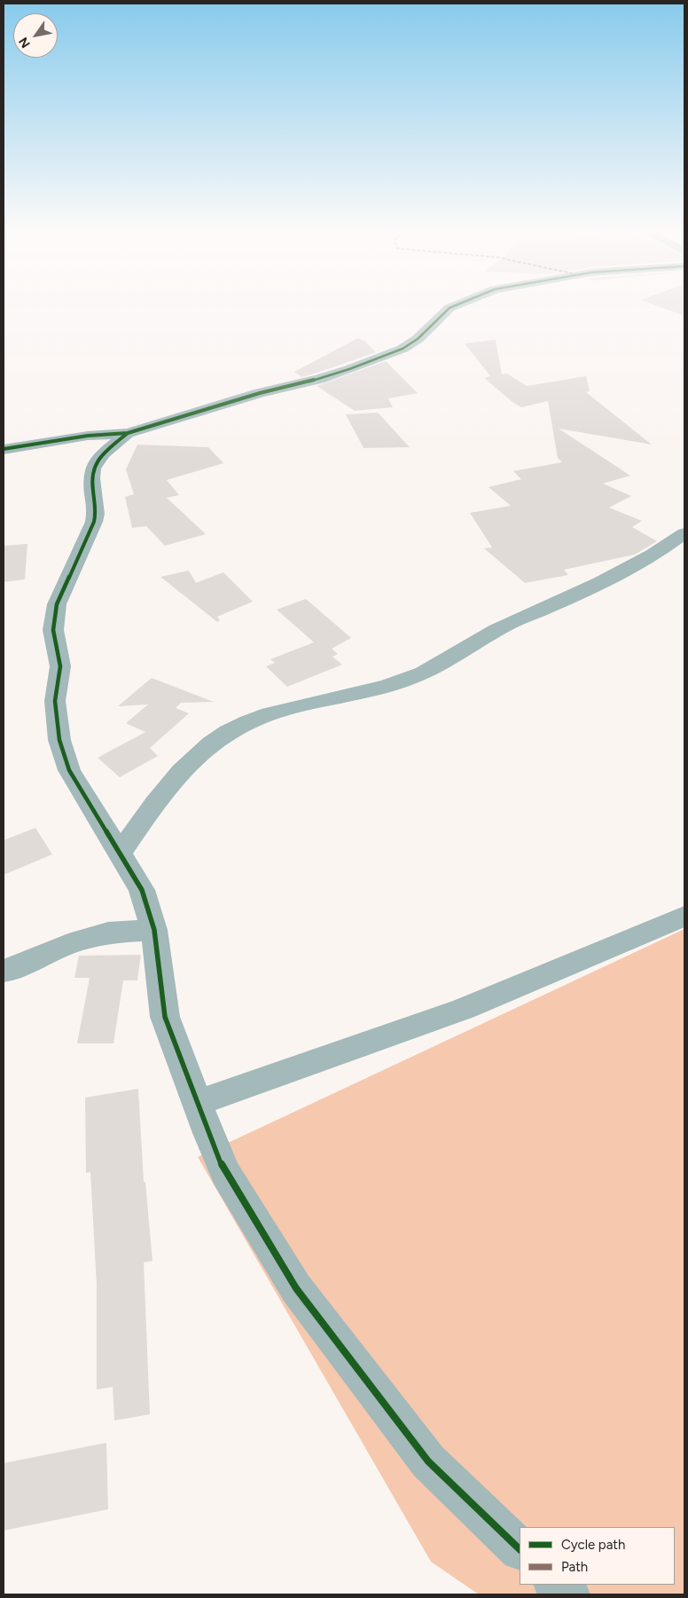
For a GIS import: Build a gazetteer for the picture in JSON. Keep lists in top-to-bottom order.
{
  "legend": ["Cycle path", "Path"],
  "north": "bottom left"
}
